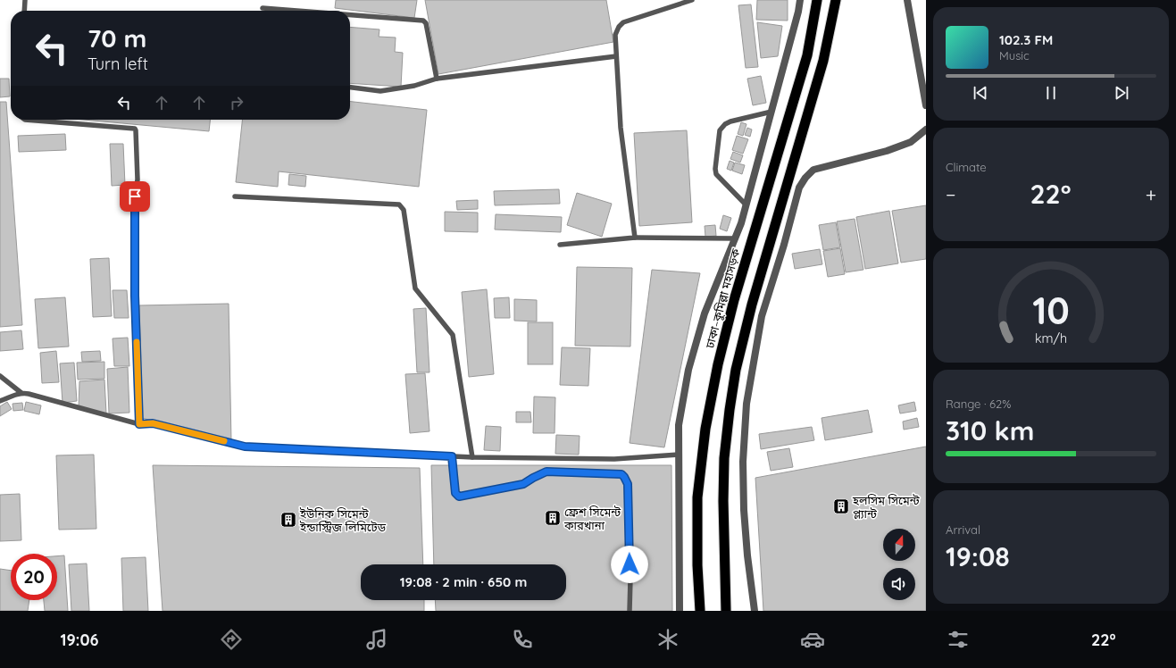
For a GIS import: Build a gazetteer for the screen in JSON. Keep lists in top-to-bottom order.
{
  "streets": {
    "highway": ["ঢাকা–কুমিল্লা মহাসড়ক"]
  },
  "places": {
    "building": ["হলসিম সিমেন্ট প্ল্যান্ট", "ফ্রেশ সিমেন্ট কারখানা", "ইউনিক সিমেন্ট ইন্ডাস্ট্রিজ লিমিটেড"]
  },
  "north": "top",
  "page": {
    "turn": ["70 m", "Turn left"],
    "song": ["102.3 FM", "Music"],
    "tile": [
      "Climate",
      ["Range · 62%", "310 km"],
      ["Arrival", "19:08"]
    ],
    "heat": ["−", "22°", "+"],
    "limit": "20",
    "trip": "19:08 · 2 min · 650 m",
    "tabs": ["19:06", "22°"],
    "gauge": ["10", "km/h"]
  }
}
